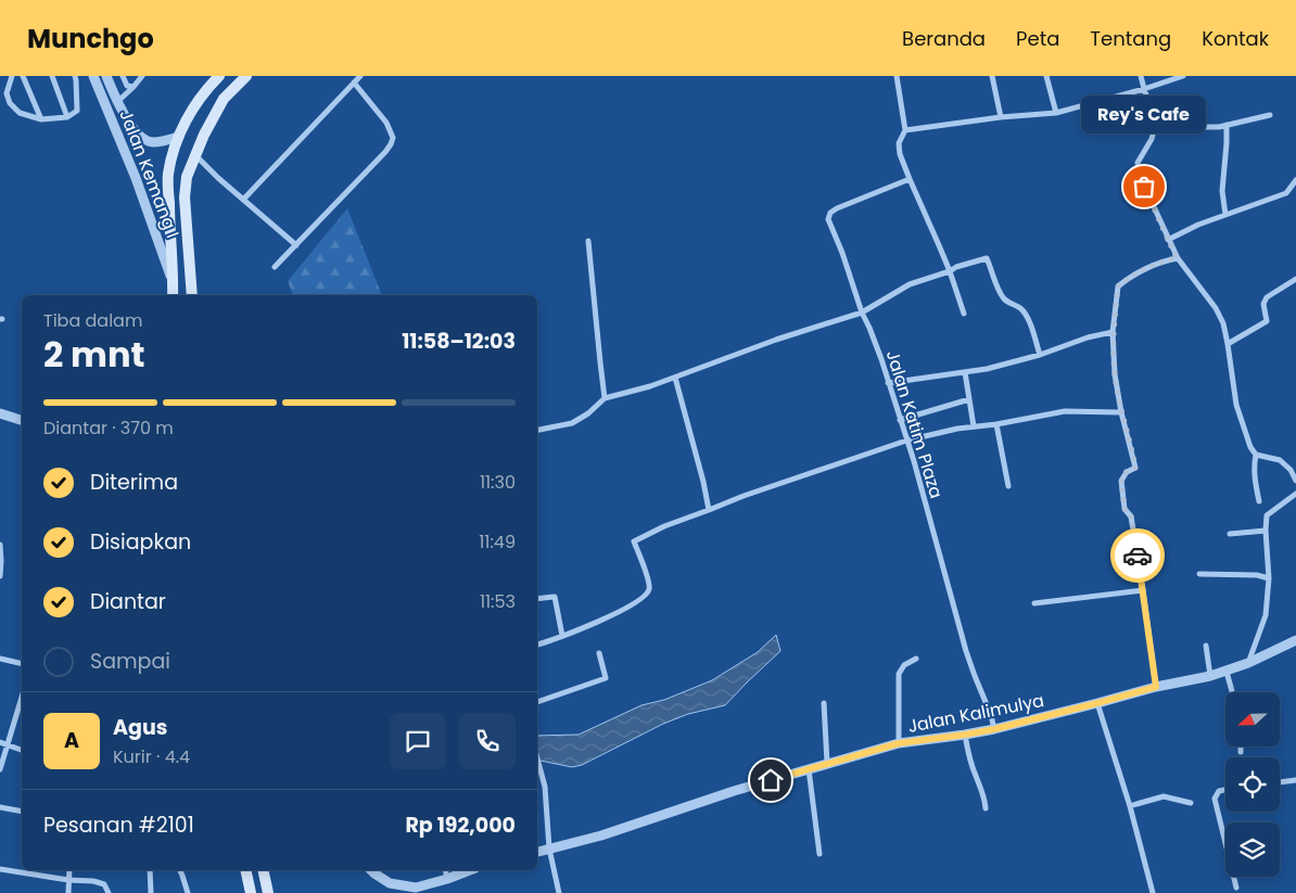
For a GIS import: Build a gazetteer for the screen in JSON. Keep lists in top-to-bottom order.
{
  "streets": {
    "street": ["Jalan Kemang I", "Jalan Katim Plaza", "Jalan Kalimulya"]
  },
  "crossings": [
    ["Jalan Katim Plaza", "Jalan Kalimulya"]
  ],
  "places": ["Rey's Cafe"],
  "north": "left",
  "page": {
    "header": "Munchgo",
    "nav": [
      "Beranda",
      "Peta",
      "Tentang",
      "Kontak"
    ],
    "bubble": "Rey's Cafe",
    "heading": ["2 mnt", "Tiba dalam", "11:58–12:03"],
    "panel": [
      "Agus",
      "Kurir · 4.4",
      "Pesanan #2101",
      "Rp 192,000"
    ],
    "bar": "Diantar · 370 m",
    "list": [
      ["Diterima", "11:30"],
      ["Disiapkan", "11:49"],
      ["Diantar", "11:53"],
      "Sampai"
    ],
    "round": "A"
  }
}
